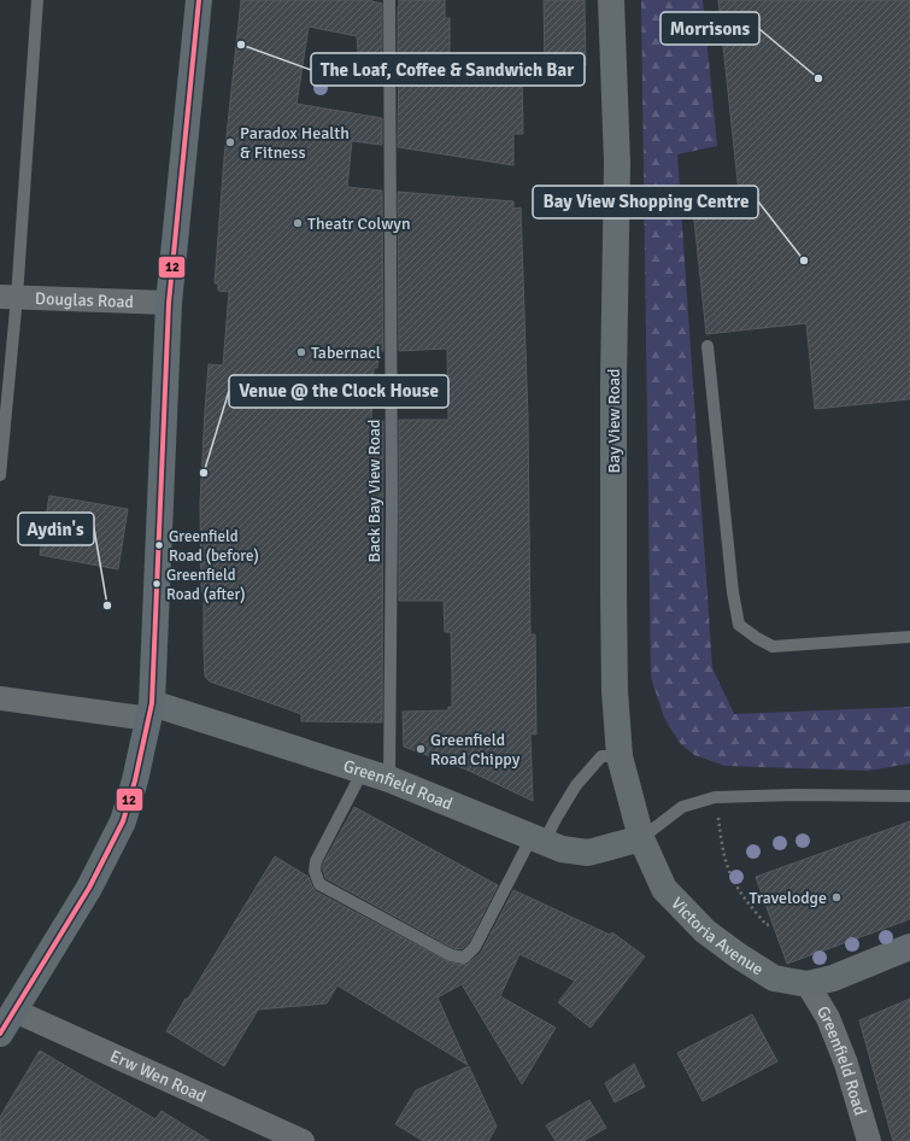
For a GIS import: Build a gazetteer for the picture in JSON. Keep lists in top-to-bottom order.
{
  "streets": {
    "main road": ["Bay View Road", "Greenfield Road", "Victoria Avenue"],
    "street": ["Douglas Road", "Erw Wen Road"],
    "lane": ["Back Bay View Road"]
  },
  "crossings": [
    ["Bay View Road", "Greenfield Road"],
    ["Bay View Road", "Victoria Avenue"],
    ["Back Bay View Road", "Greenfield Road"],
    ["Greenfield Road", "Victoria Avenue"]
  ],
  "places": [
    "The Loaf, Coffee & Sandwich Bar",
    "Morrisons",
    "Paradox Health & Fitness",
    "Theatr Colwyn",
    "Bay View Shopping Centre",
    "Tabernacl",
    "Venue @ the Clock House",
    "Greenfield Road (before)",
    "Greenfield Road (after)",
    "Aydin's",
    "Greenfield Road Chippy",
    "Travelodge"
  ],
  "lines": ["transit line 12"]
}
